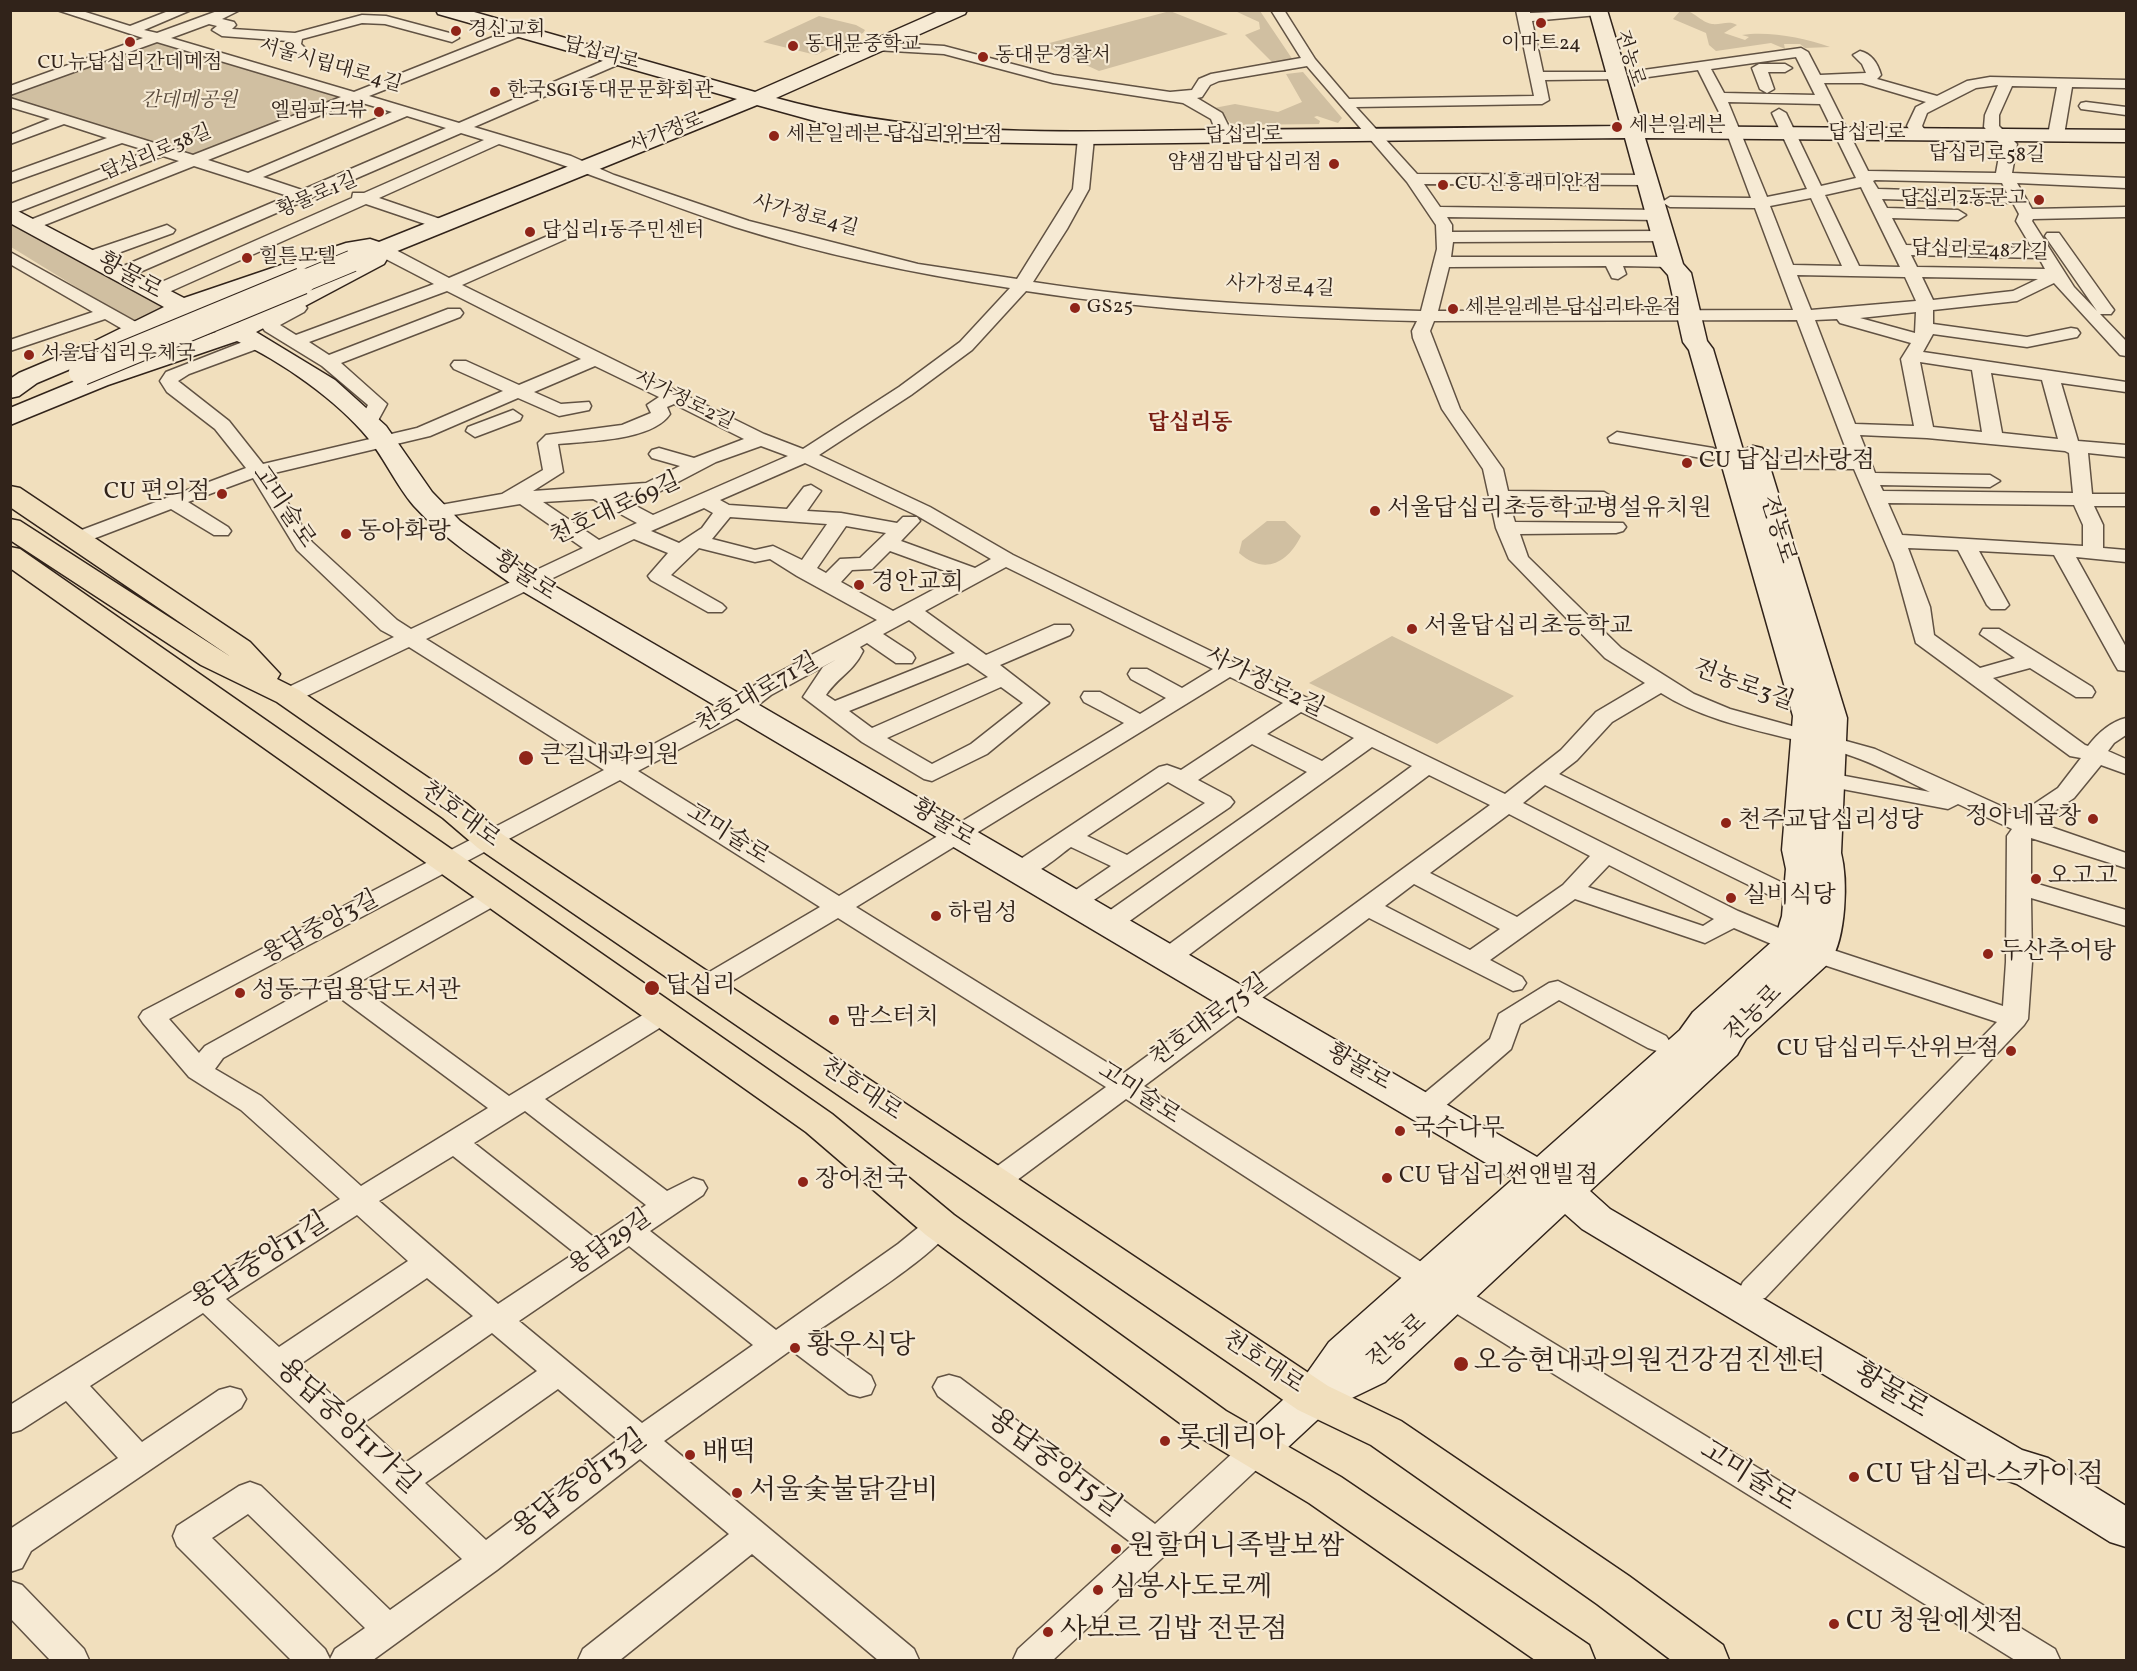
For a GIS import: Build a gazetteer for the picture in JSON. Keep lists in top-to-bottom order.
{
  "streets": {
    "main road": [
      "답십리로",
      "전농로",
      "사가정로",
      "황물로",
      "천호대로"
    ],
    "street": [
      "서울시립대로4길",
      "답십리로38길",
      "답십리로58길",
      "황물로1길",
      "사가정로4길",
      "답십리로48가길",
      "사가정로2길",
      "고미술로",
      "천호대로69길",
      "전농로3길",
      "천호대로71길",
      "용답중앙3길",
      "천호대로75길",
      "용답29길",
      "용답중앙11길",
      "용답중앙11가길",
      "용답중앙15길",
      "용답중앙13길"
    ]
  },
  "crossings": [
    ["답십리로", "전농로"],
    ["답십리로", "사가정로"],
    ["답십리로", "답십리로38길"],
    ["답십리로", "전농로3길"],
    ["전농로", "답십리로58길"],
    ["전농로", "사가정로4길"],
    ["전농로", "황물로"],
    ["전농로", "사가정로2길"],
    ["전농로", "고미술로"],
    ["전농로", "전농로3길"],
    ["전농로", "천호대로"],
    ["서울시립대로4길", "사가정로"],
    ["서울시립대로4길", "답십리로38길"],
    ["서울시립대로4길", "황물로1길"],
    ["서울시립대로4길", "사가정로4길"],
    ["사가정로", "사가정로4길"],
    ["사가정로", "사가정로2길"],
    ["답십리로38길", "황물로"],
    ["황물로1길", "황물로"],
    ["사가정로4길", "전농로3길"],
    ["황물로", "고미술로"],
    ["황물로", "천호대로69길"],
    ["황물로", "천호대로71길"],
    ["황물로", "천호대로75길"],
    ["사가정로2길", "천호대로69길"],
    ["사가정로2길", "천호대로71길"],
    ["사가정로2길", "천호대로75길"],
    ["고미술로", "천호대로69길"],
    ["고미술로", "천호대로71길"],
    ["고미술로", "천호대로75길"],
    ["천호대로69길", "천호대로"],
    ["전농로3길", "천호대로75길"],
    ["천호대로71길", "천호대로"],
    ["천호대로71길", "용답중앙3길"],
    ["천호대로", "용답중앙3길"],
    ["천호대로", "천호대로75길"],
    ["천호대로", "용답중앙11길"],
    ["천호대로", "용답중앙13길"],
    ["용답29길", "용답중앙11길"],
    ["용답29길", "용답중앙11가길"],
    ["용답중앙11길", "용답중앙11가길"],
    ["용답중앙11가길", "용답중앙13길"]
  ],
  "districts": ["답십리동"],
  "parks": ["간데메공원"],
  "places": [
    "이마트24",
    "경신교회",
    "CU 뉴답십리간데메점",
    "동대문중학교",
    "동대문경찰서",
    "한국SGI동대문문화회관",
    "엘림파크뷰",
    "세븐일레븐",
    "세븐일레븐 답십리위브점",
    "얌샘김밥답십리점",
    "CU 신흥래미안점",
    "답십리2동문고",
    "답십리1동주민센터",
    "힐튼모텔",
    "GS25",
    "세븐일레븐 답십리타운점",
    "서울답십리우체국",
    "CU 답십리사랑점",
    "CU 편의점",
    "서울답십리초등학교병설유치원",
    "동아화랑",
    "경안교회",
    "서울답십리초등학교",
    "큰길내과의원",
    "정아네곱창",
    "천주교답십리성당",
    "오고고",
    "실비식당",
    "하림성",
    "두산추어탕",
    "답십리",
    "성동구립용답도서관",
    "맘스터치",
    "CU 답십리두산위브점",
    "국수나무",
    "CU 답십리썬앤빌점",
    "장어천국",
    "황우식당",
    "오승현내과의원건강검진센터",
    "롯데리아",
    "배떡",
    "CU 답십리 스카이점",
    "서울숯불닭갈비",
    "원할머니족발보쌈",
    "심봉사도로께",
    "CU 청원에셋점",
    "사보르 김밥 전문점"
  ]
}
